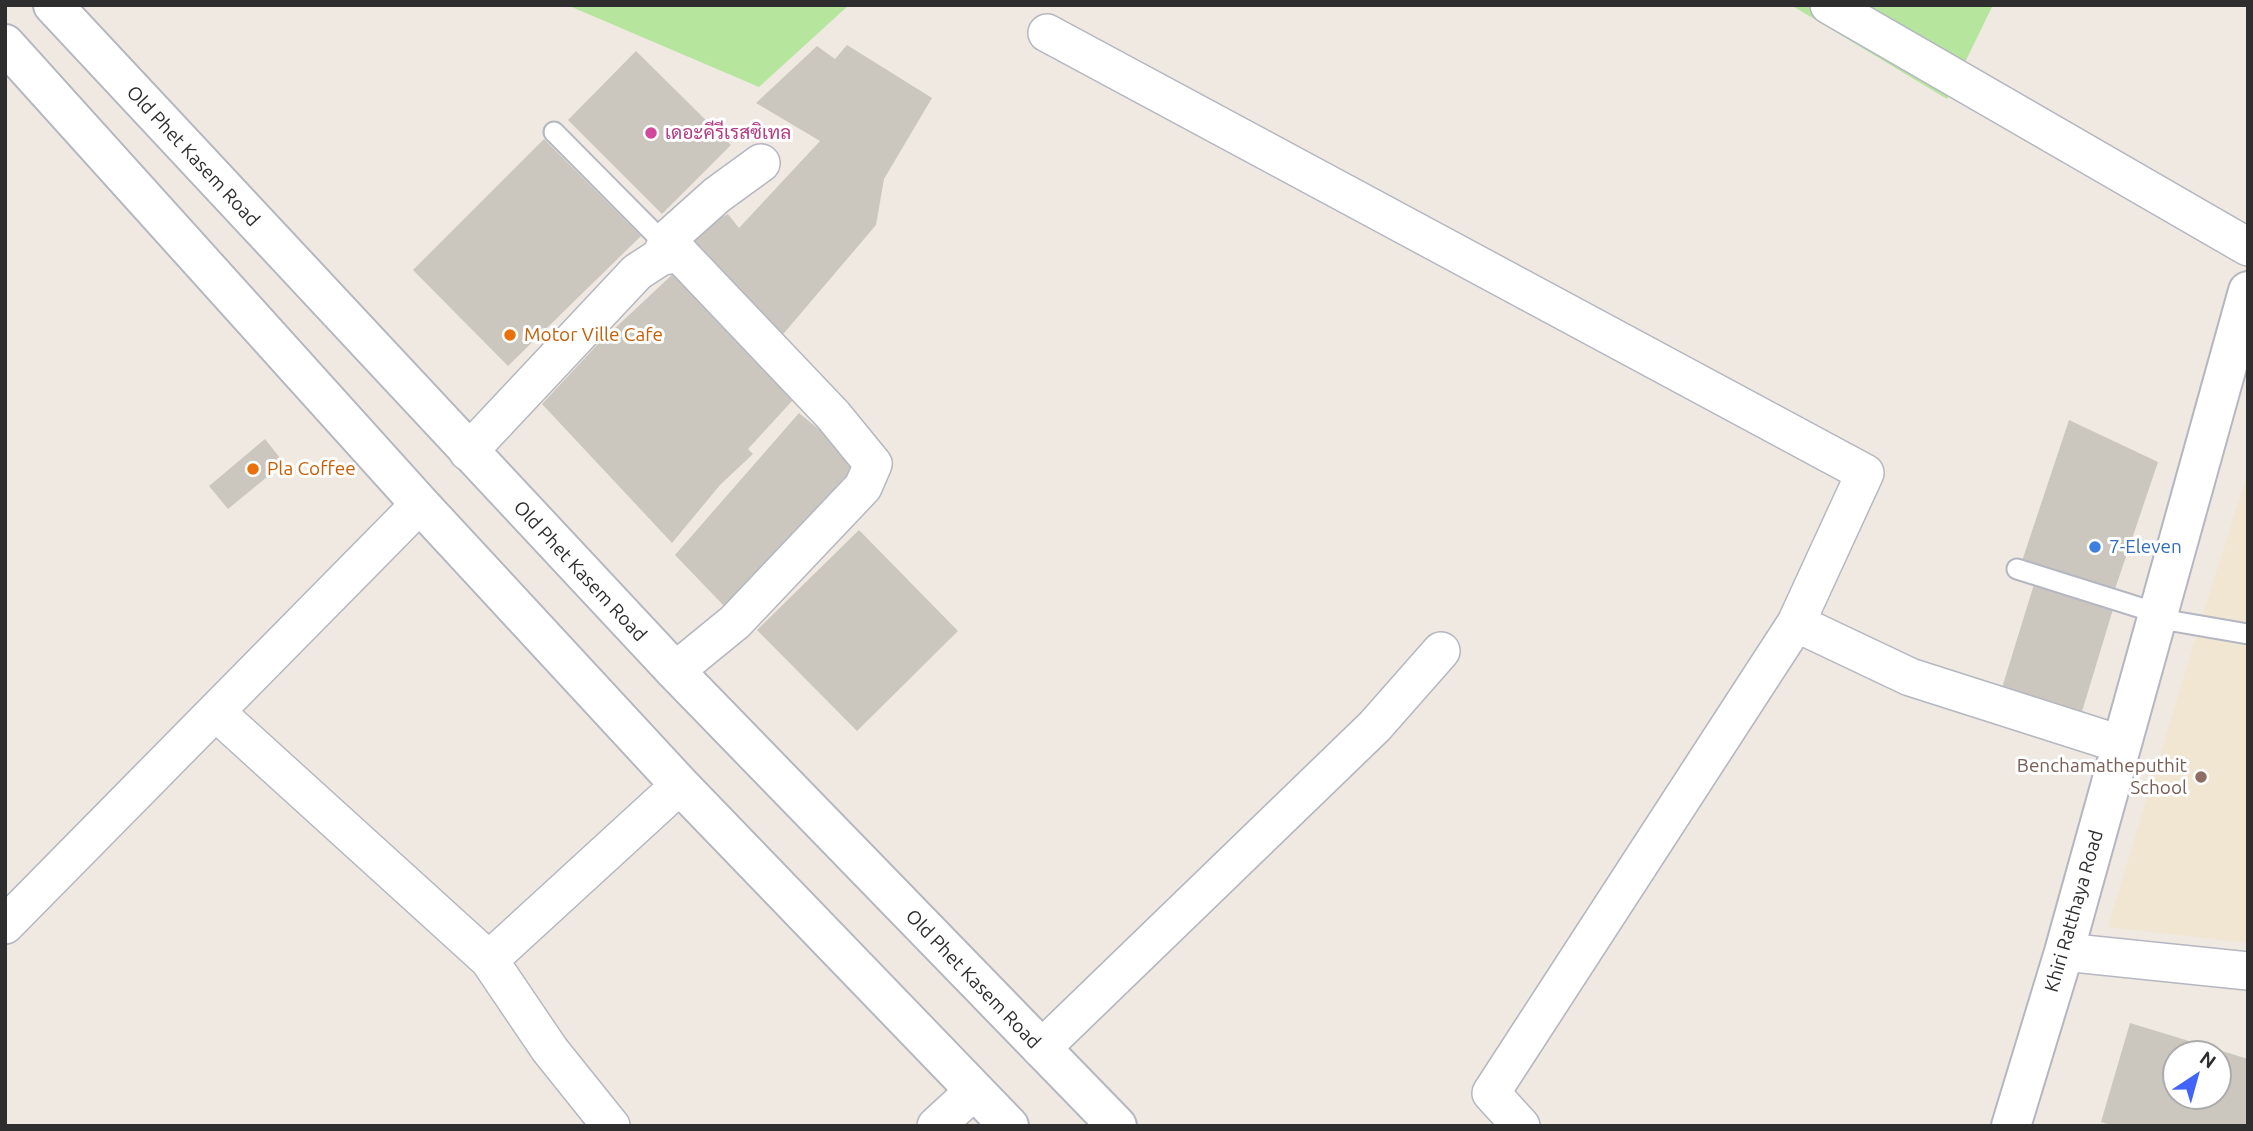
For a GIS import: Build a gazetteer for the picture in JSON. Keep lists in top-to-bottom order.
{
  "streets": {
    "main road": ["Old Phet Kasem Road", "Khiri Ratthaya Road"]
  },
  "places": [
    "เดอะคีรีเรสซิเทล",
    "Motor Ville Cafe",
    "Pla Coffee",
    "7-Eleven",
    "Benchamatheputhit School"
  ],
  "north": "top right"
}
